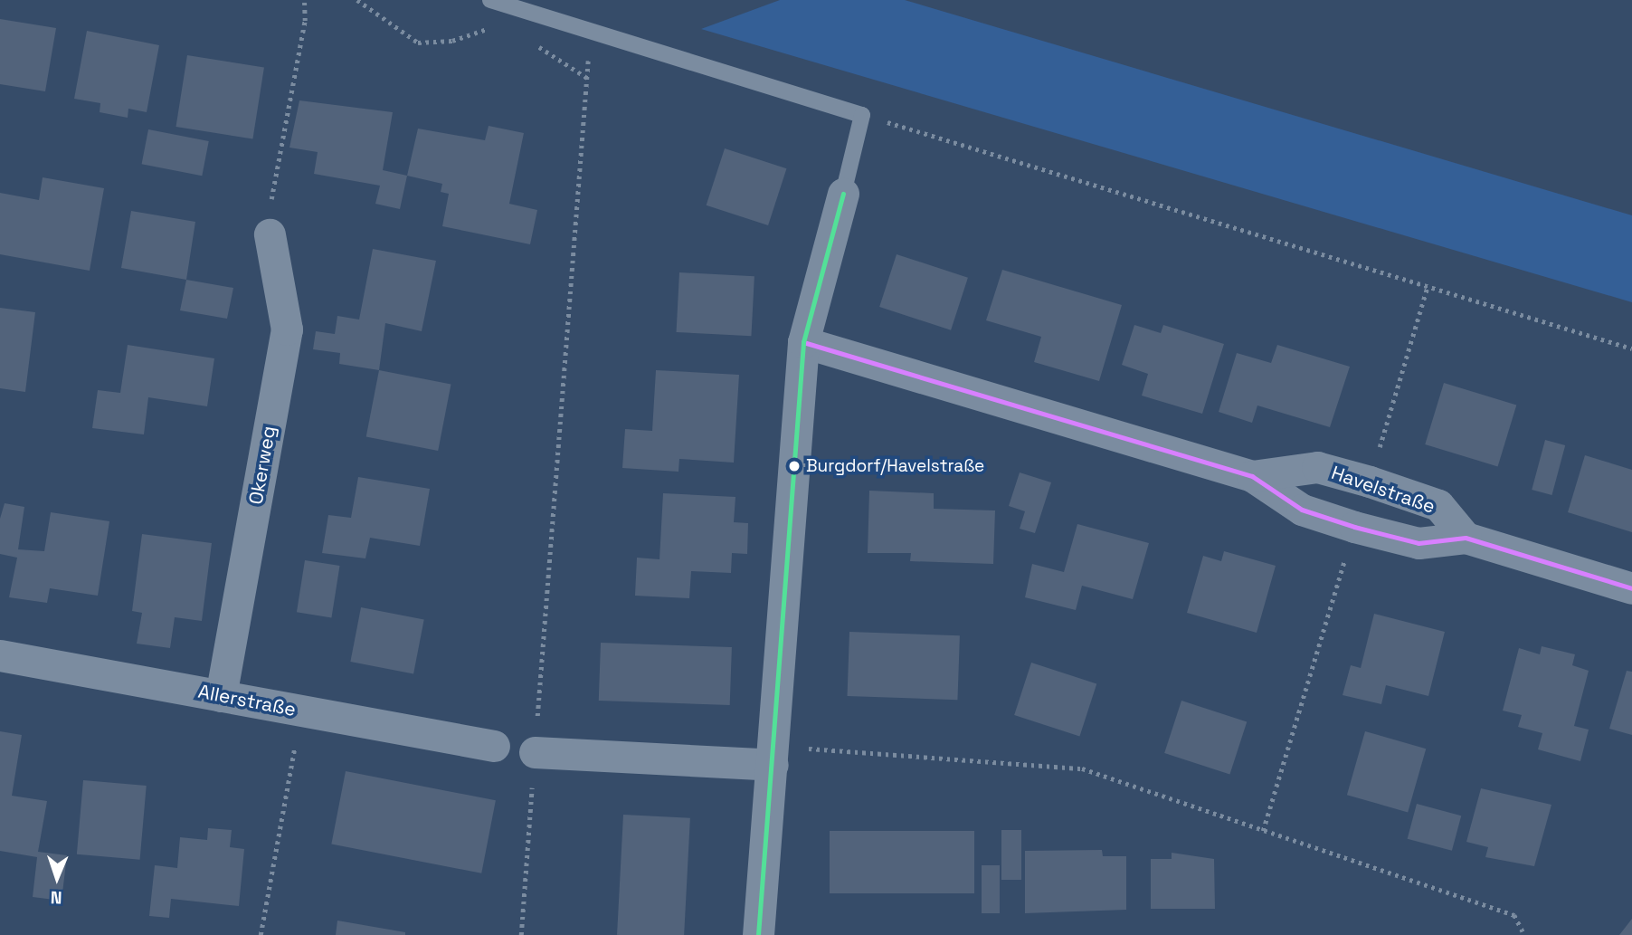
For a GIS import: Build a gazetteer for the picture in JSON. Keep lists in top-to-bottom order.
{
  "streets": {
    "street": ["Okerweg", "Havelstraße", "Allerstraße"]
  },
  "crossings": [
    ["Okerweg", "Allerstraße"]
  ],
  "places": ["Burgdorf/Havelstraße"],
  "north": "bottom"
}
